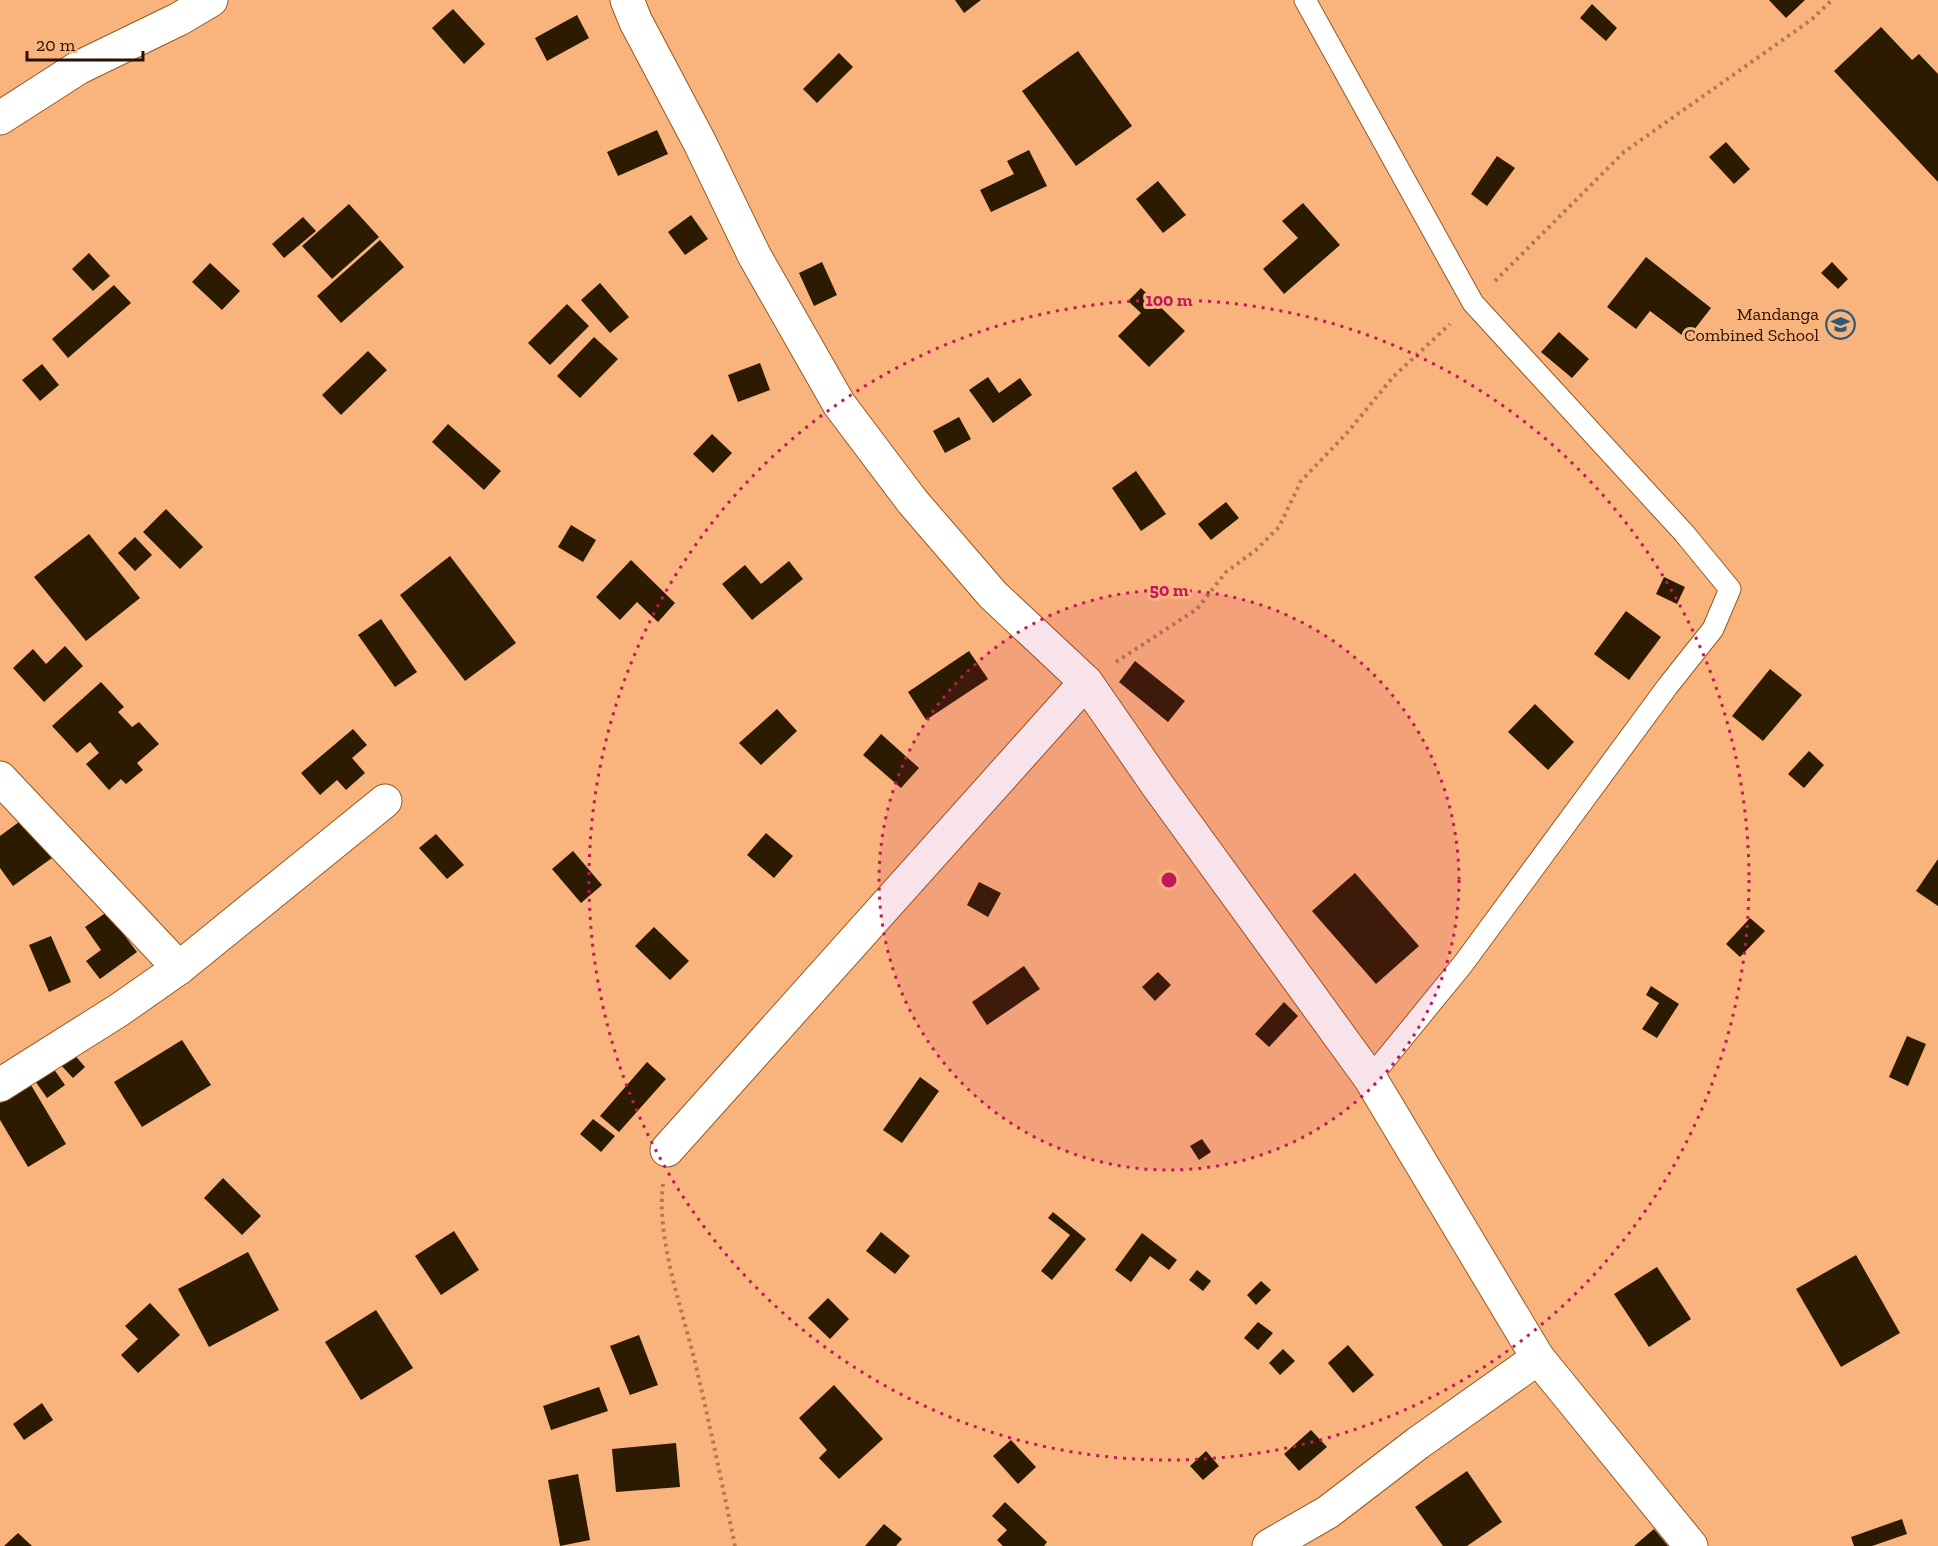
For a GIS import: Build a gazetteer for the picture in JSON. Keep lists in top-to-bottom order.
{
  "places": {
    "school or university": ["Mandanga Combined School"]
  },
  "scale_bar": "20 m",
  "rings": ["100 m", "50 m"]
}
